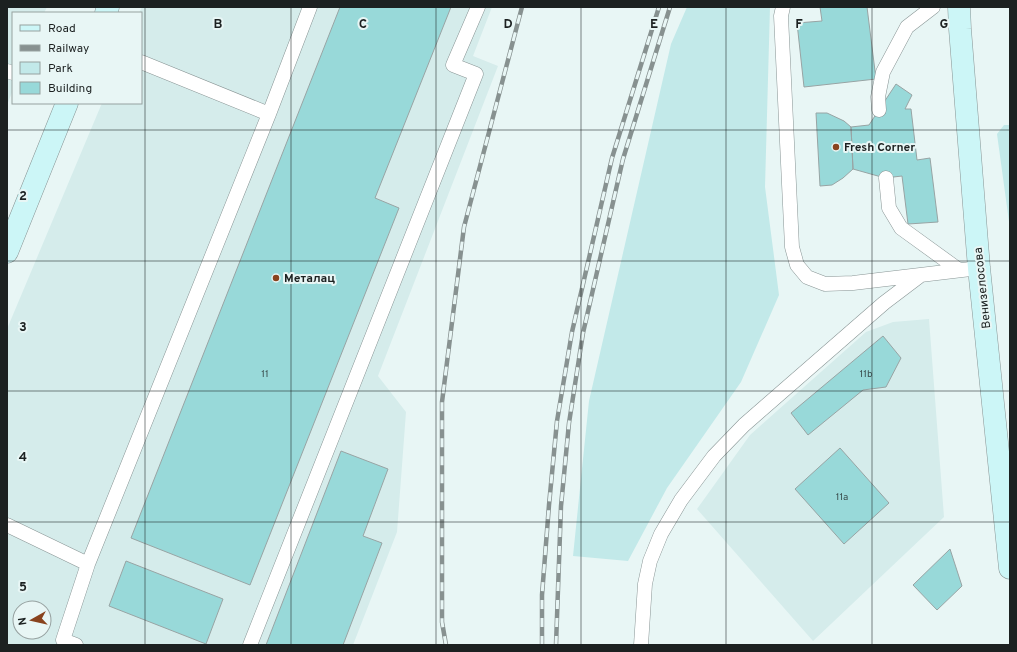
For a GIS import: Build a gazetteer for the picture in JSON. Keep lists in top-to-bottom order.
{
  "streets": {
    "main road": ["Венизелосова"]
  },
  "places": ["Fresh Corner", "Металац"],
  "house_numbers": ["11", "11b", "11a"],
  "legend": [
    "Road",
    "Railway",
    "Park",
    "Building"
  ],
  "north": "left",
  "grid": {
    "columns": [
      "B",
      "C",
      "D",
      "E",
      "F",
      "G"
    ],
    "rows": [
      "2",
      "3",
      "4",
      "5"
    ]
  }
}
